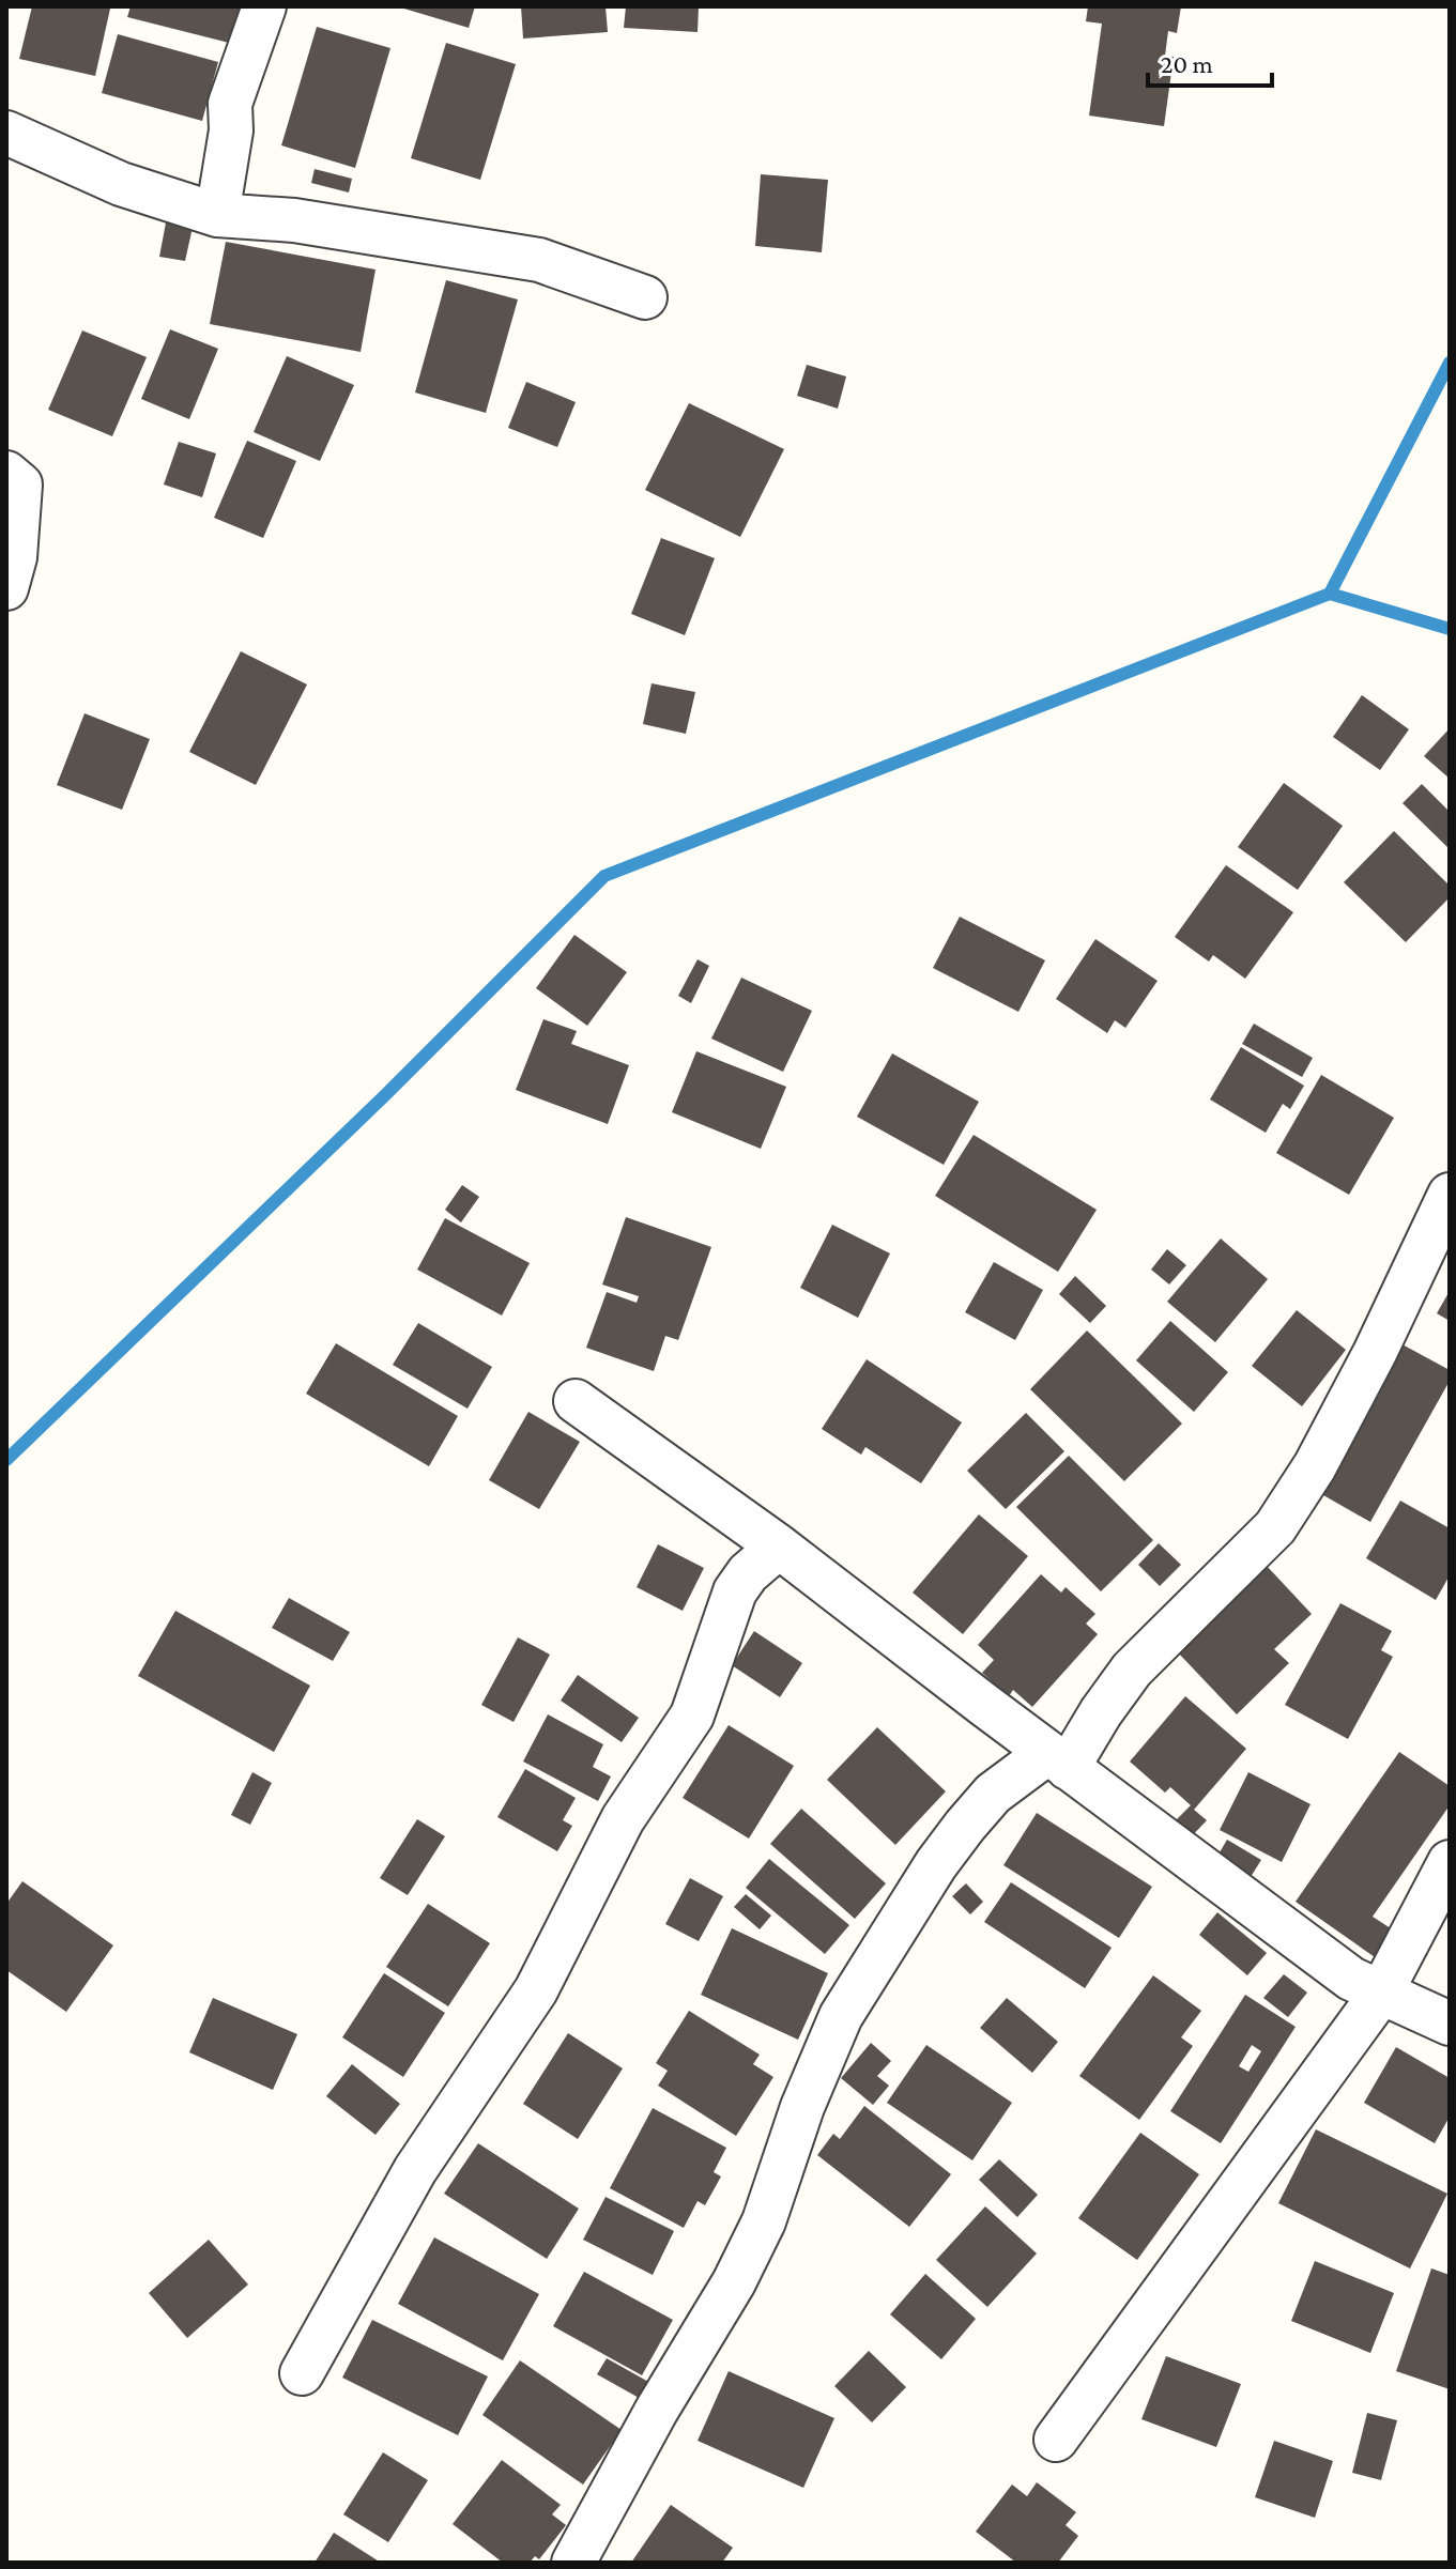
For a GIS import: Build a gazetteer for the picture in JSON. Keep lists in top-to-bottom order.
{
  "scale_bar": "20 m"
}
